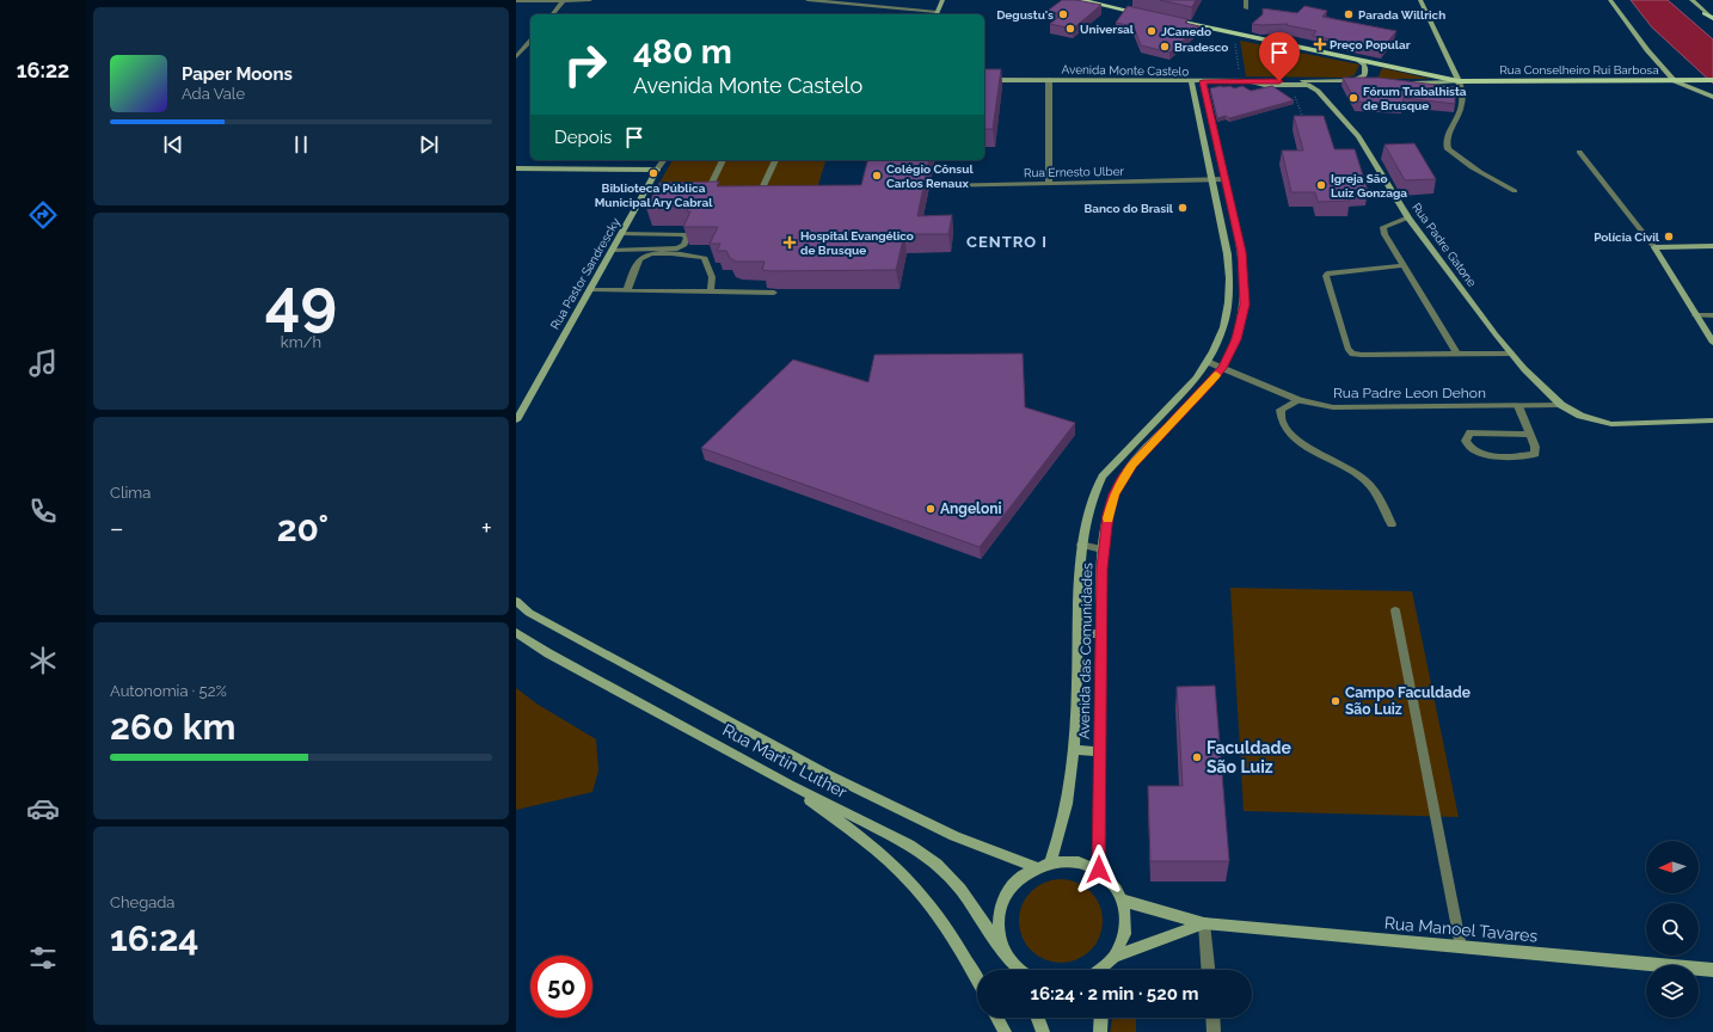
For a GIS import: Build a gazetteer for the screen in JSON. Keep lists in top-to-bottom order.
{
  "streets": {
    "main road": [
      "Rua Conselheiro Rui Barbosa",
      "Avenida Monte Castelo",
      "Rua Padre Gatone",
      "Rua Pastor Sandrescky",
      "Avenida das Comunidades",
      "Rua Martin Luther",
      "Rua Manoel Tavares"
    ],
    "street": ["Rua Ernesto Ulber", "Rua Padre Leon Dehon"]
  },
  "crossings": [
    ["Rua Conselheiro Rui Barbosa", "Avenida Monte Castelo"],
    ["Avenida Monte Castelo", "Avenida das Comunidades"],
    ["Rua Ernesto Ulber", "Avenida das Comunidades"],
    ["Rua Padre Gatone", "Rua Padre Leon Dehon"],
    ["Rua Padre Leon Dehon", "Avenida das Comunidades"]
  ],
  "districts": ["CENTRO I"],
  "places": {
    "other": [
      "Degustu's",
      "Parada Willrich",
      "Universal",
      "JCanedo",
      "Bradesco",
      "Fórum Trabalhista de Brusque",
      "Biblioteca Pública Municipal Ary Cabral",
      "Colégio Cônsul Carlos Renaux",
      "Igreja São Luiz Gonzaga",
      "Banco do Brasil",
      "Polícia Civil",
      "Angeloni",
      "Campo Faculdade São Luiz",
      "Faculdade São Luiz"
    ],
    "health": ["Preço Popular", "Hospital Evangélico de Brusque"]
  },
  "north": "left",
  "page": {
    "tabs": "16:22",
    "turn": ["480 m", "Avenida Monte Castelo"],
    "song": ["Paper Moons", "Ada Vale"],
    "then": "Depois",
    "tile": [
      ["49", "km/h"],
      "Clima",
      ["Autonomia · 52%", "260 km"],
      ["Chegada", "16:24"]
    ],
    "heat": ["−", "20°", "+"],
    "limit": "50",
    "trip": "16:24 · 2 min · 520 m"
  }
}
